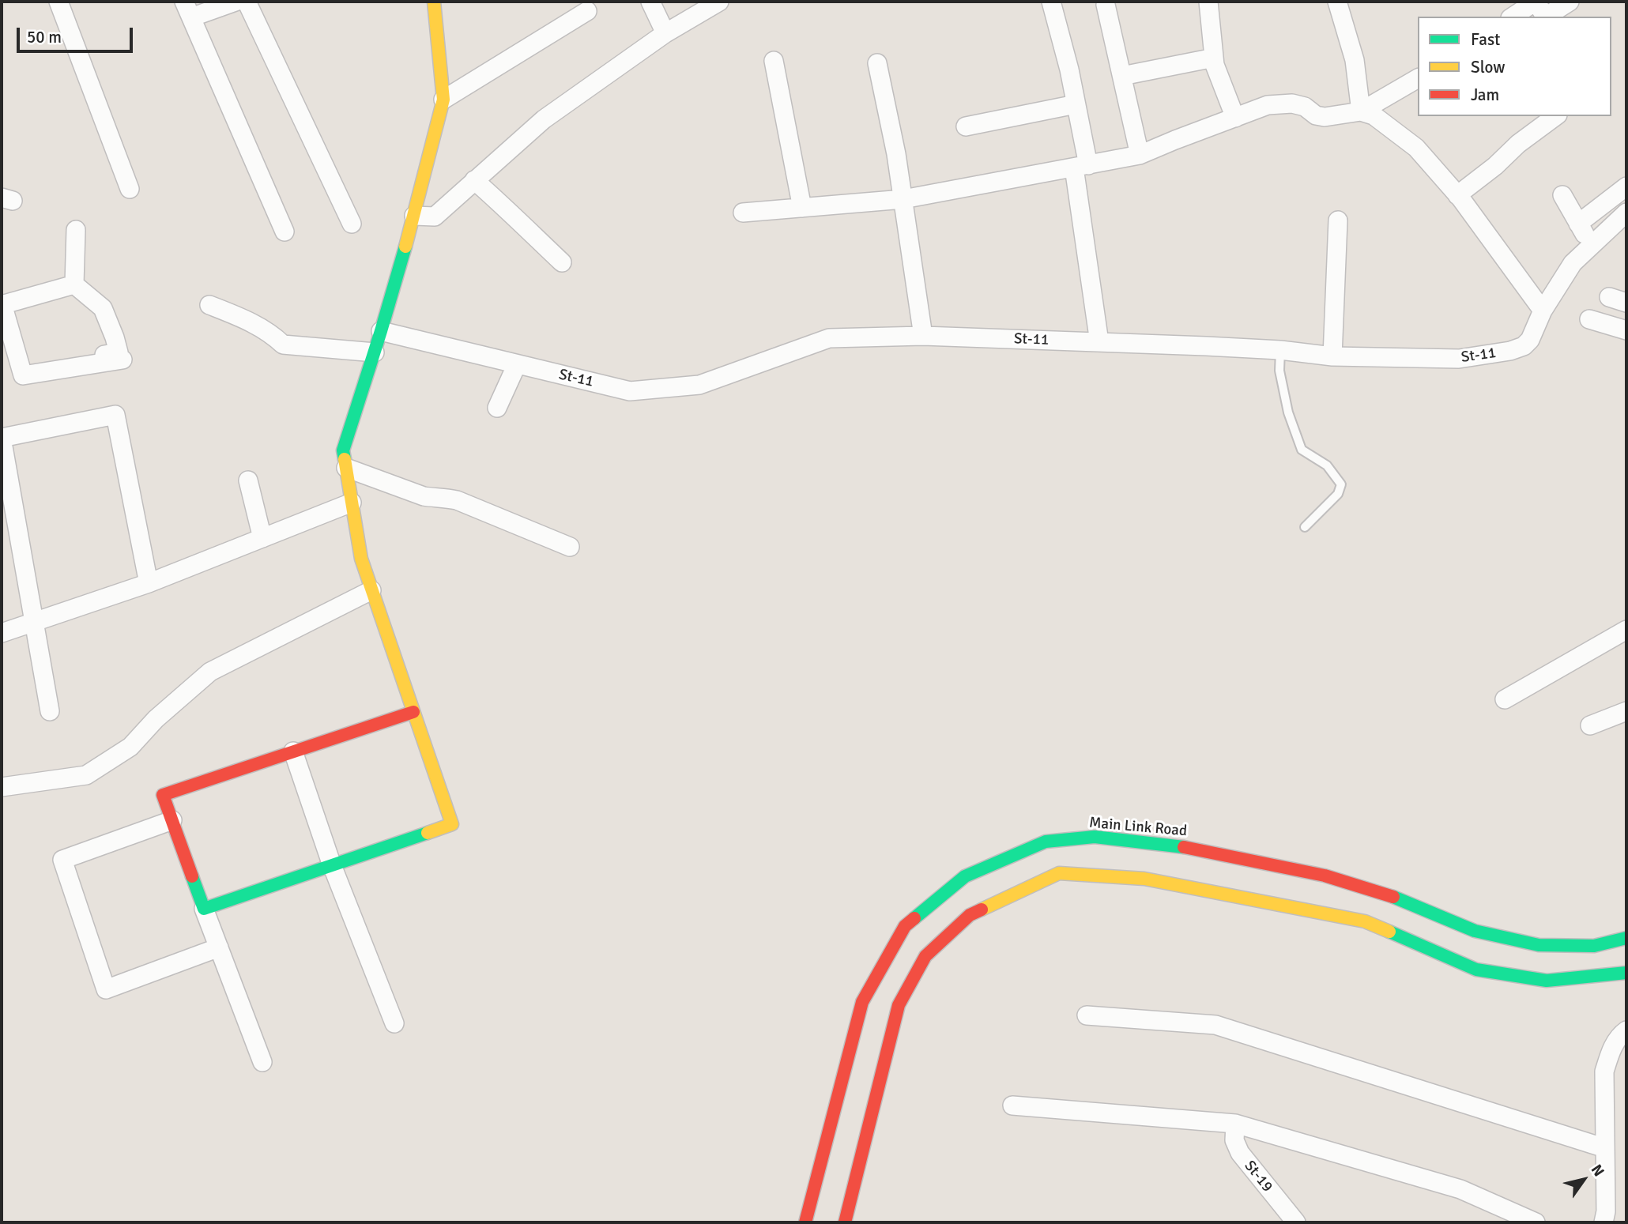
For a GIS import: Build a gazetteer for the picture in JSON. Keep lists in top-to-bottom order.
{
  "streets": {
    "street": ["St-11", "Main Link Road", "St-19"]
  },
  "legend": ["Fast", "Slow", "Jam"],
  "scale_bar": "50 m",
  "north": "top right"
}
